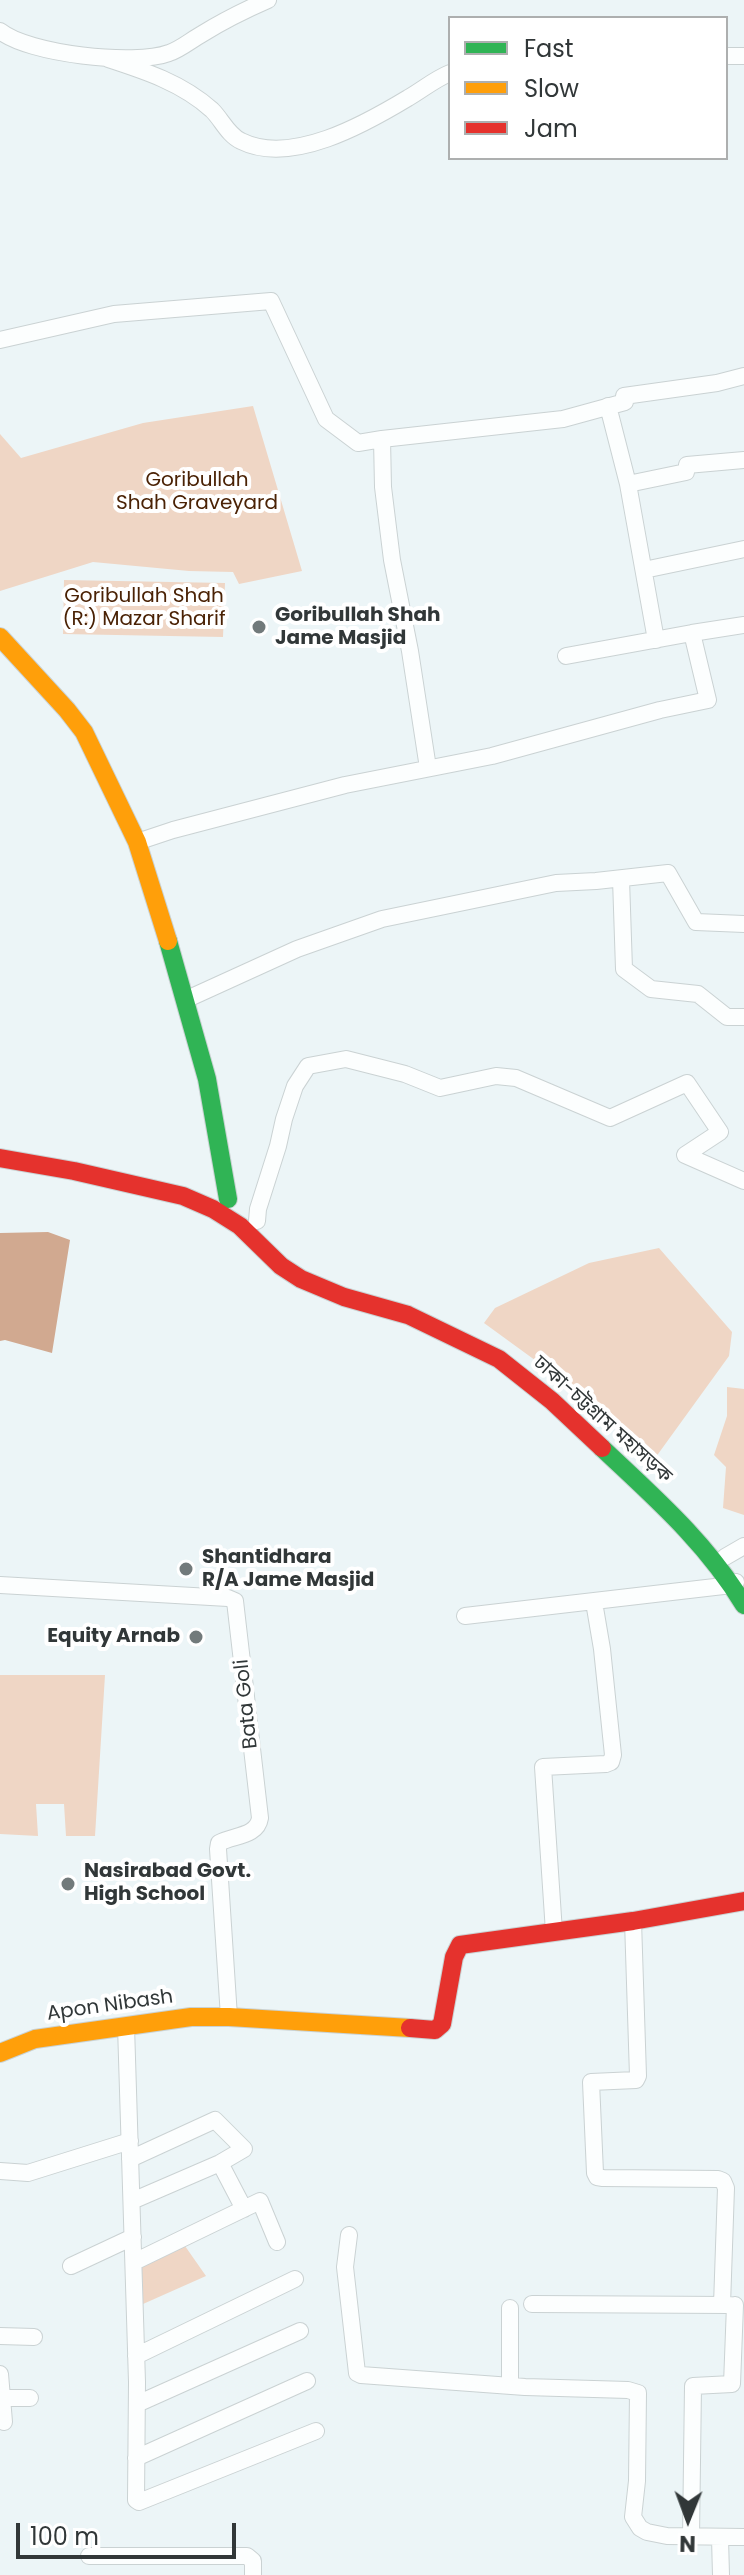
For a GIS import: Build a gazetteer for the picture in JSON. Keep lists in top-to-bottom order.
{
  "streets": {
    "main road": ["ঢাকা-চট্টগ্রাম মহাসড়ক", "Apon Nibash"],
    "street": ["Bata Goli"]
  },
  "crossings": [
    ["Bata Goli", "Apon Nibash"]
  ],
  "parks": ["Goribullah Shah Graveyard", "Goribullah Shah (R:) Mazar Sharif"],
  "places": [
    "Goribullah Shah Jame Masjid",
    "Shantidhara R/A Jame Masjid",
    "Equity Arnab",
    "Nasirabad Govt. High School"
  ],
  "legend": ["Fast", "Slow", "Jam"],
  "scale_bar": "100 m",
  "north": "bottom"
}
